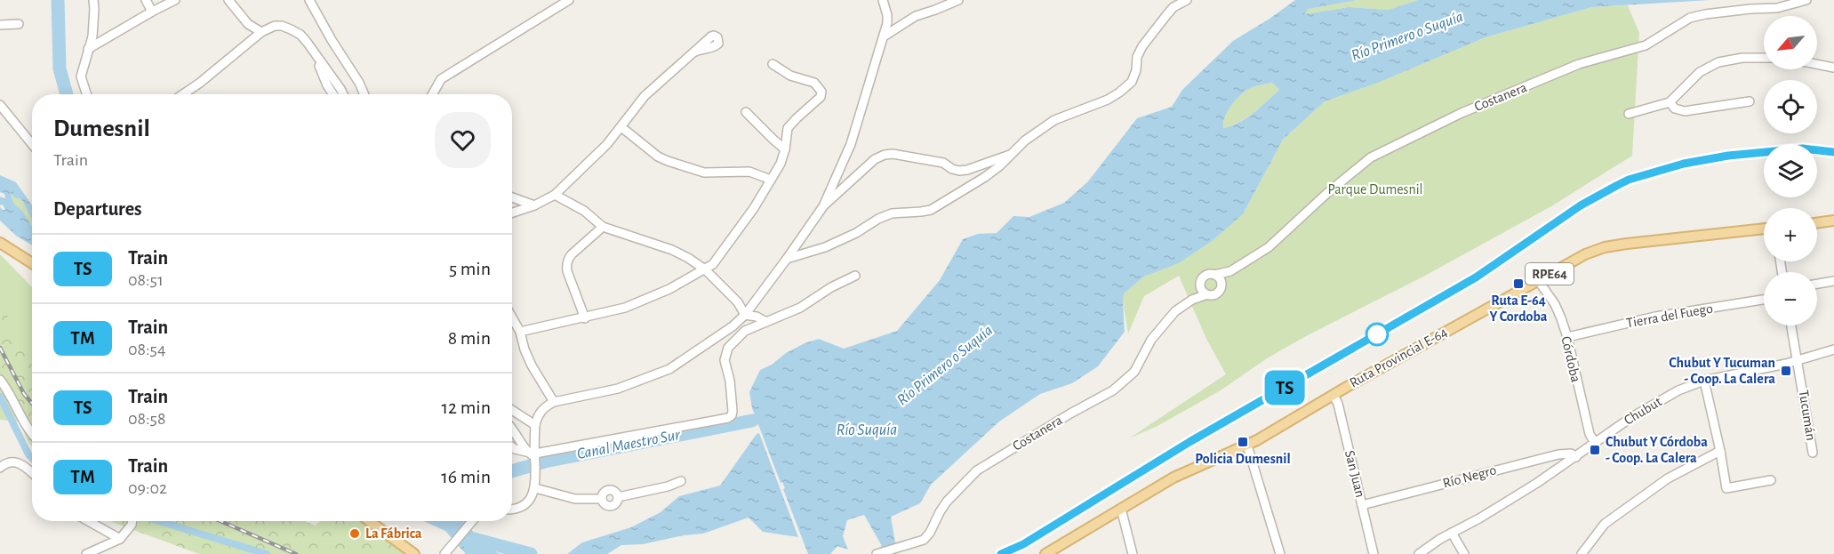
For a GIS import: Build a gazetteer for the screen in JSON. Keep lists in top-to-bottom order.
{
  "streets": {
    "main road": ["RPE64", "Ruta Provincial E-64"],
    "street": [
      "Costanera",
      "Tierra del Fuego",
      "Córdoba",
      "Chubut",
      "Tucumán",
      "San Juan",
      "Río Negro"
    ]
  },
  "crossings": [
    ["Tierra del Fuego", "Córdoba"],
    ["Ruta Provincial E-64", "Córdoba"],
    ["Ruta Provincial E-64", "San Juan"],
    ["Córdoba", "Chubut"],
    ["Chubut", "Tucumán"],
    ["Chubut", "Río Negro"],
    ["San Juan", "Río Negro"]
  ],
  "water": ["Río Primero o Suquía", "Río Suquía", "Canal Maestro Sur"],
  "parks": ["Parque Dumesnil"],
  "places": {
    "transit": [
      "Ruta E-64 Y Cordoba",
      "Chubut Y Tucuman - Coop. La Calera",
      "Policia Dumesnil",
      "Chubut Y Córdoba - Coop. La Calera"
    ],
    "other": ["La Fábrica"]
  },
  "north": "bottom left",
  "page": {
    "on_map": "TS",
    "map_buttons": ["+", "−"],
    "heading": [
      ["Dumesnil", "Train"],
      "Departures"
    ],
    "list": [
      {
        "mark": "TS",
        "name": "Train",
        "note": "08:51",
        "value": "5 min"
      },
      {
        "mark": "TM",
        "name": "Train",
        "note": "08:54",
        "value": "8 min"
      },
      {
        "mark": "TS",
        "name": "Train",
        "note": "08:58",
        "value": "12 min"
      },
      {
        "mark": "TM",
        "name": "Train",
        "note": "09:02",
        "value": "16 min"
      }
    ]
  }
}
